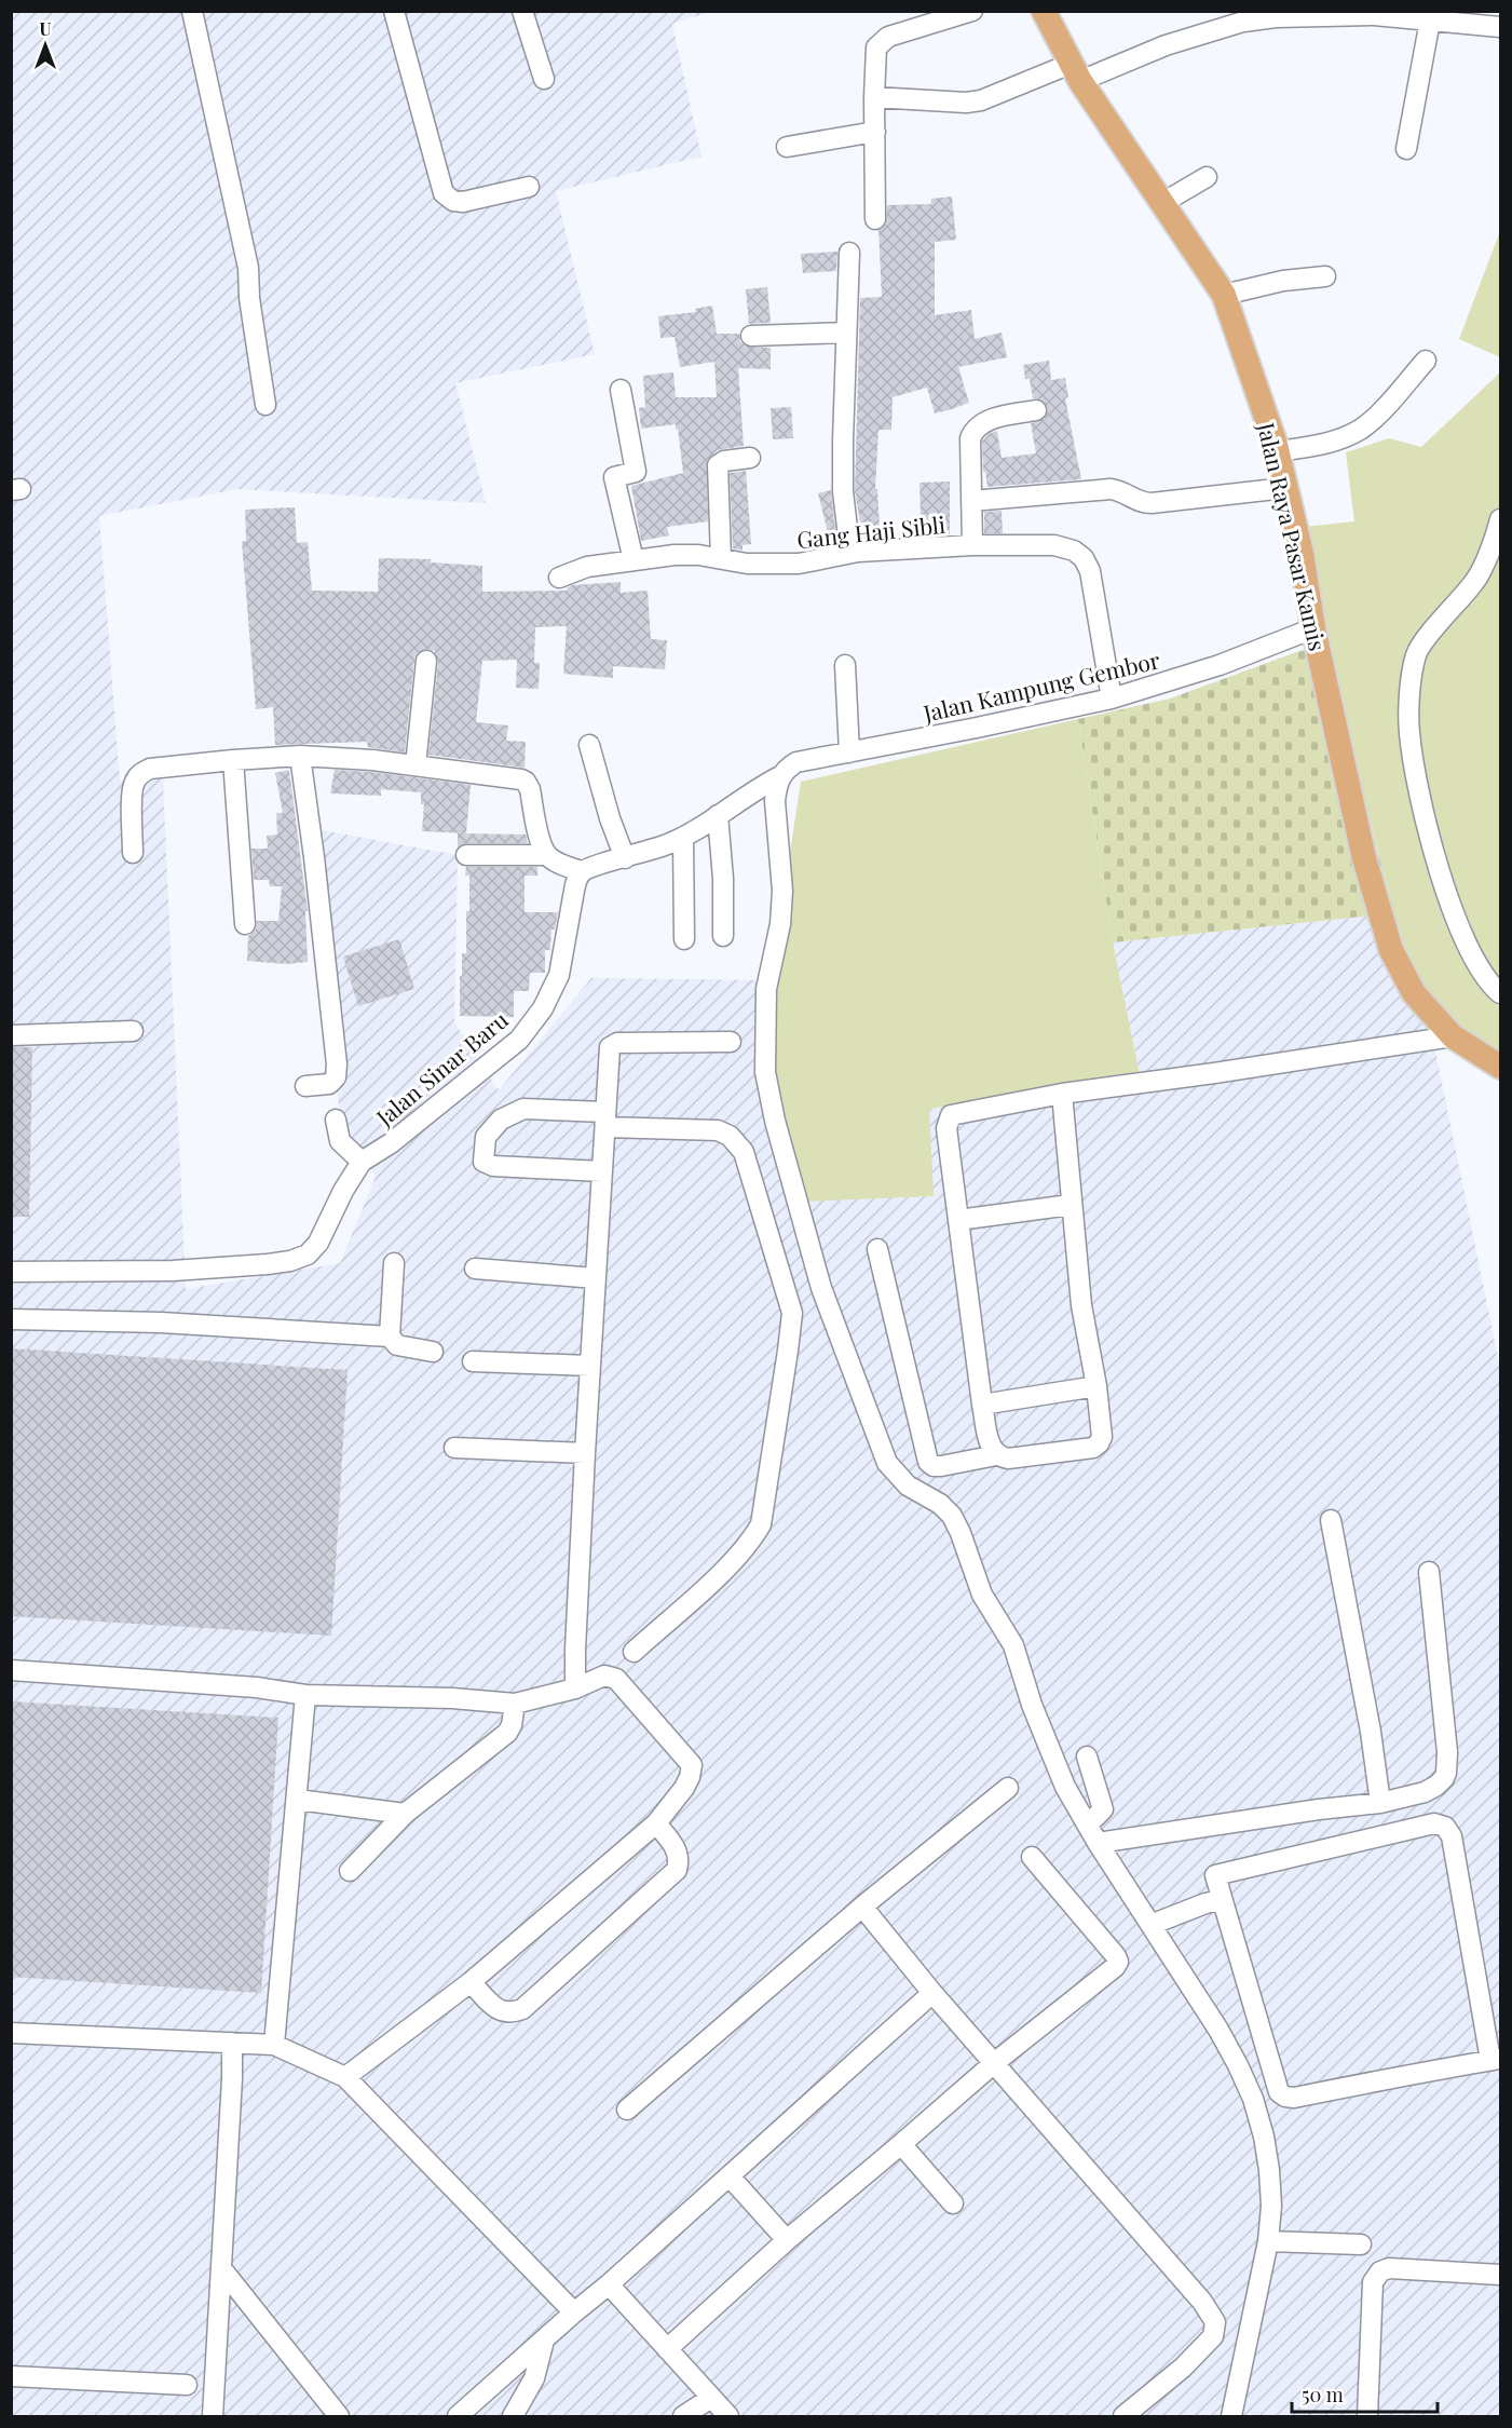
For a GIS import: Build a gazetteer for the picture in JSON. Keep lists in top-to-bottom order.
{
  "streets": {
    "main road": ["Jalan Raya Pasar Kamis"],
    "street": ["Gang Haji Sibli", "Jalan Kampung Gembor", "Jalan Sinar Baru"]
  },
  "crossings": [
    ["Gang Haji Sibli", "Jalan Kampung Gembor"],
    ["Jalan Raya Pasar Kamis", "Jalan Kampung Gembor"]
  ],
  "scale_bar": "50 m",
  "north": "top"
}
